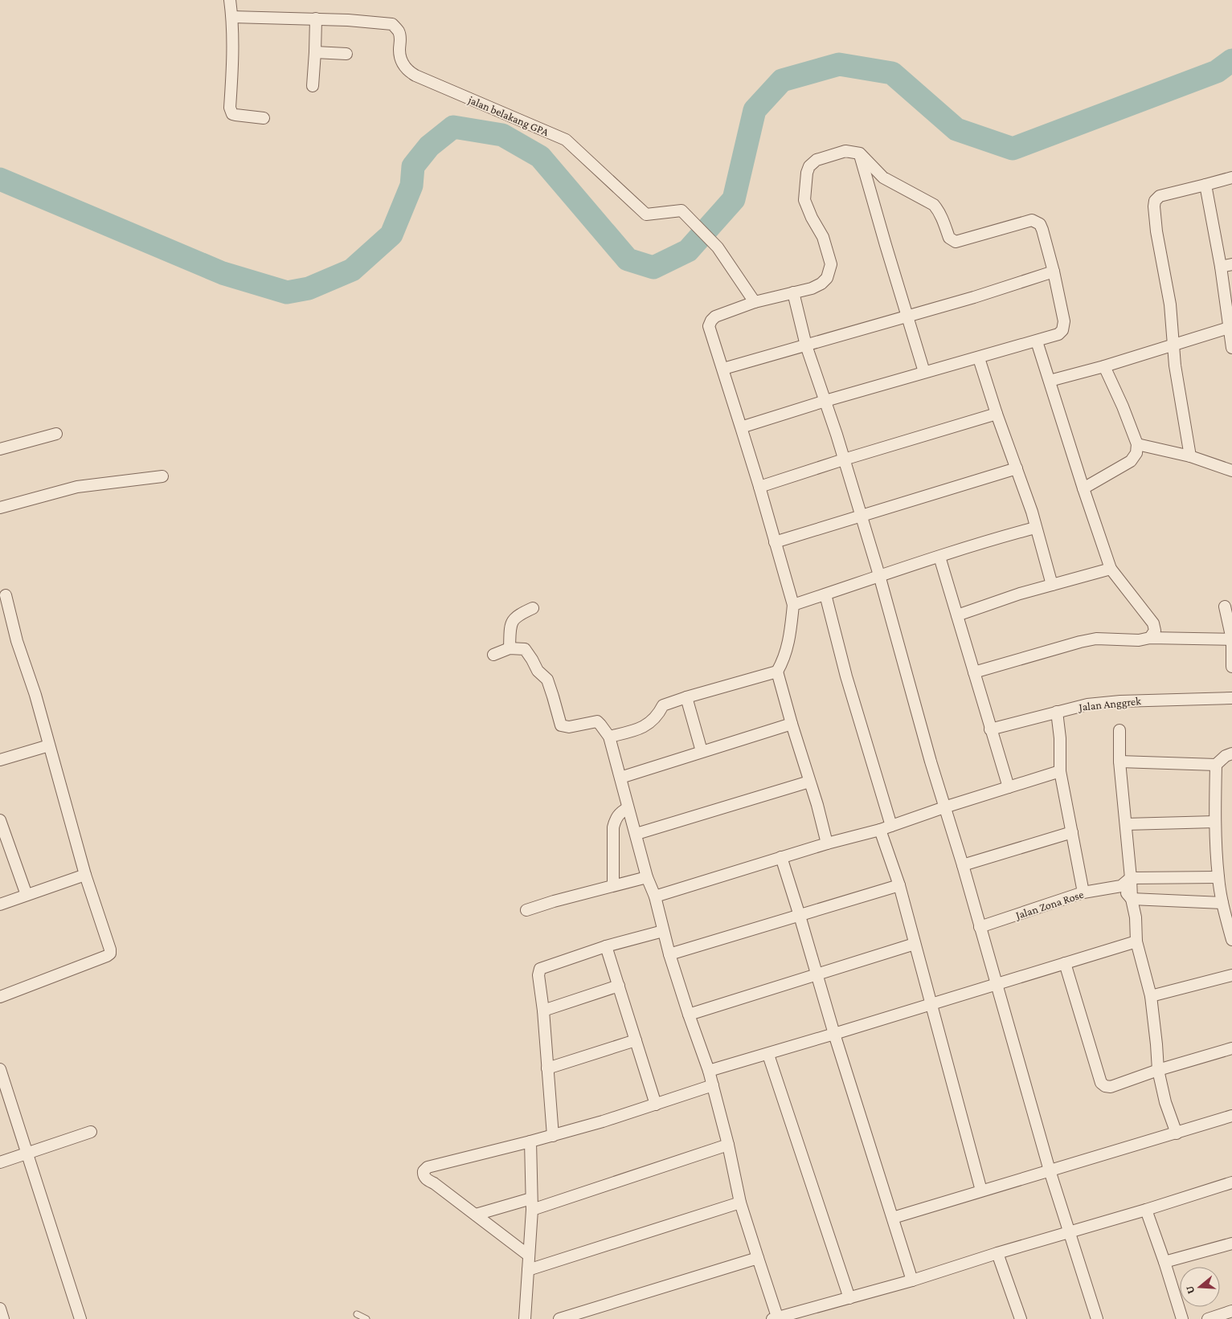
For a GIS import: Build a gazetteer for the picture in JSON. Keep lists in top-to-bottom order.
{
  "streets": {
    "street": ["jalan belakang GPA", "Jalan Anggrek", "Jalan Zona Rose"]
  },
  "north": "left"
}
